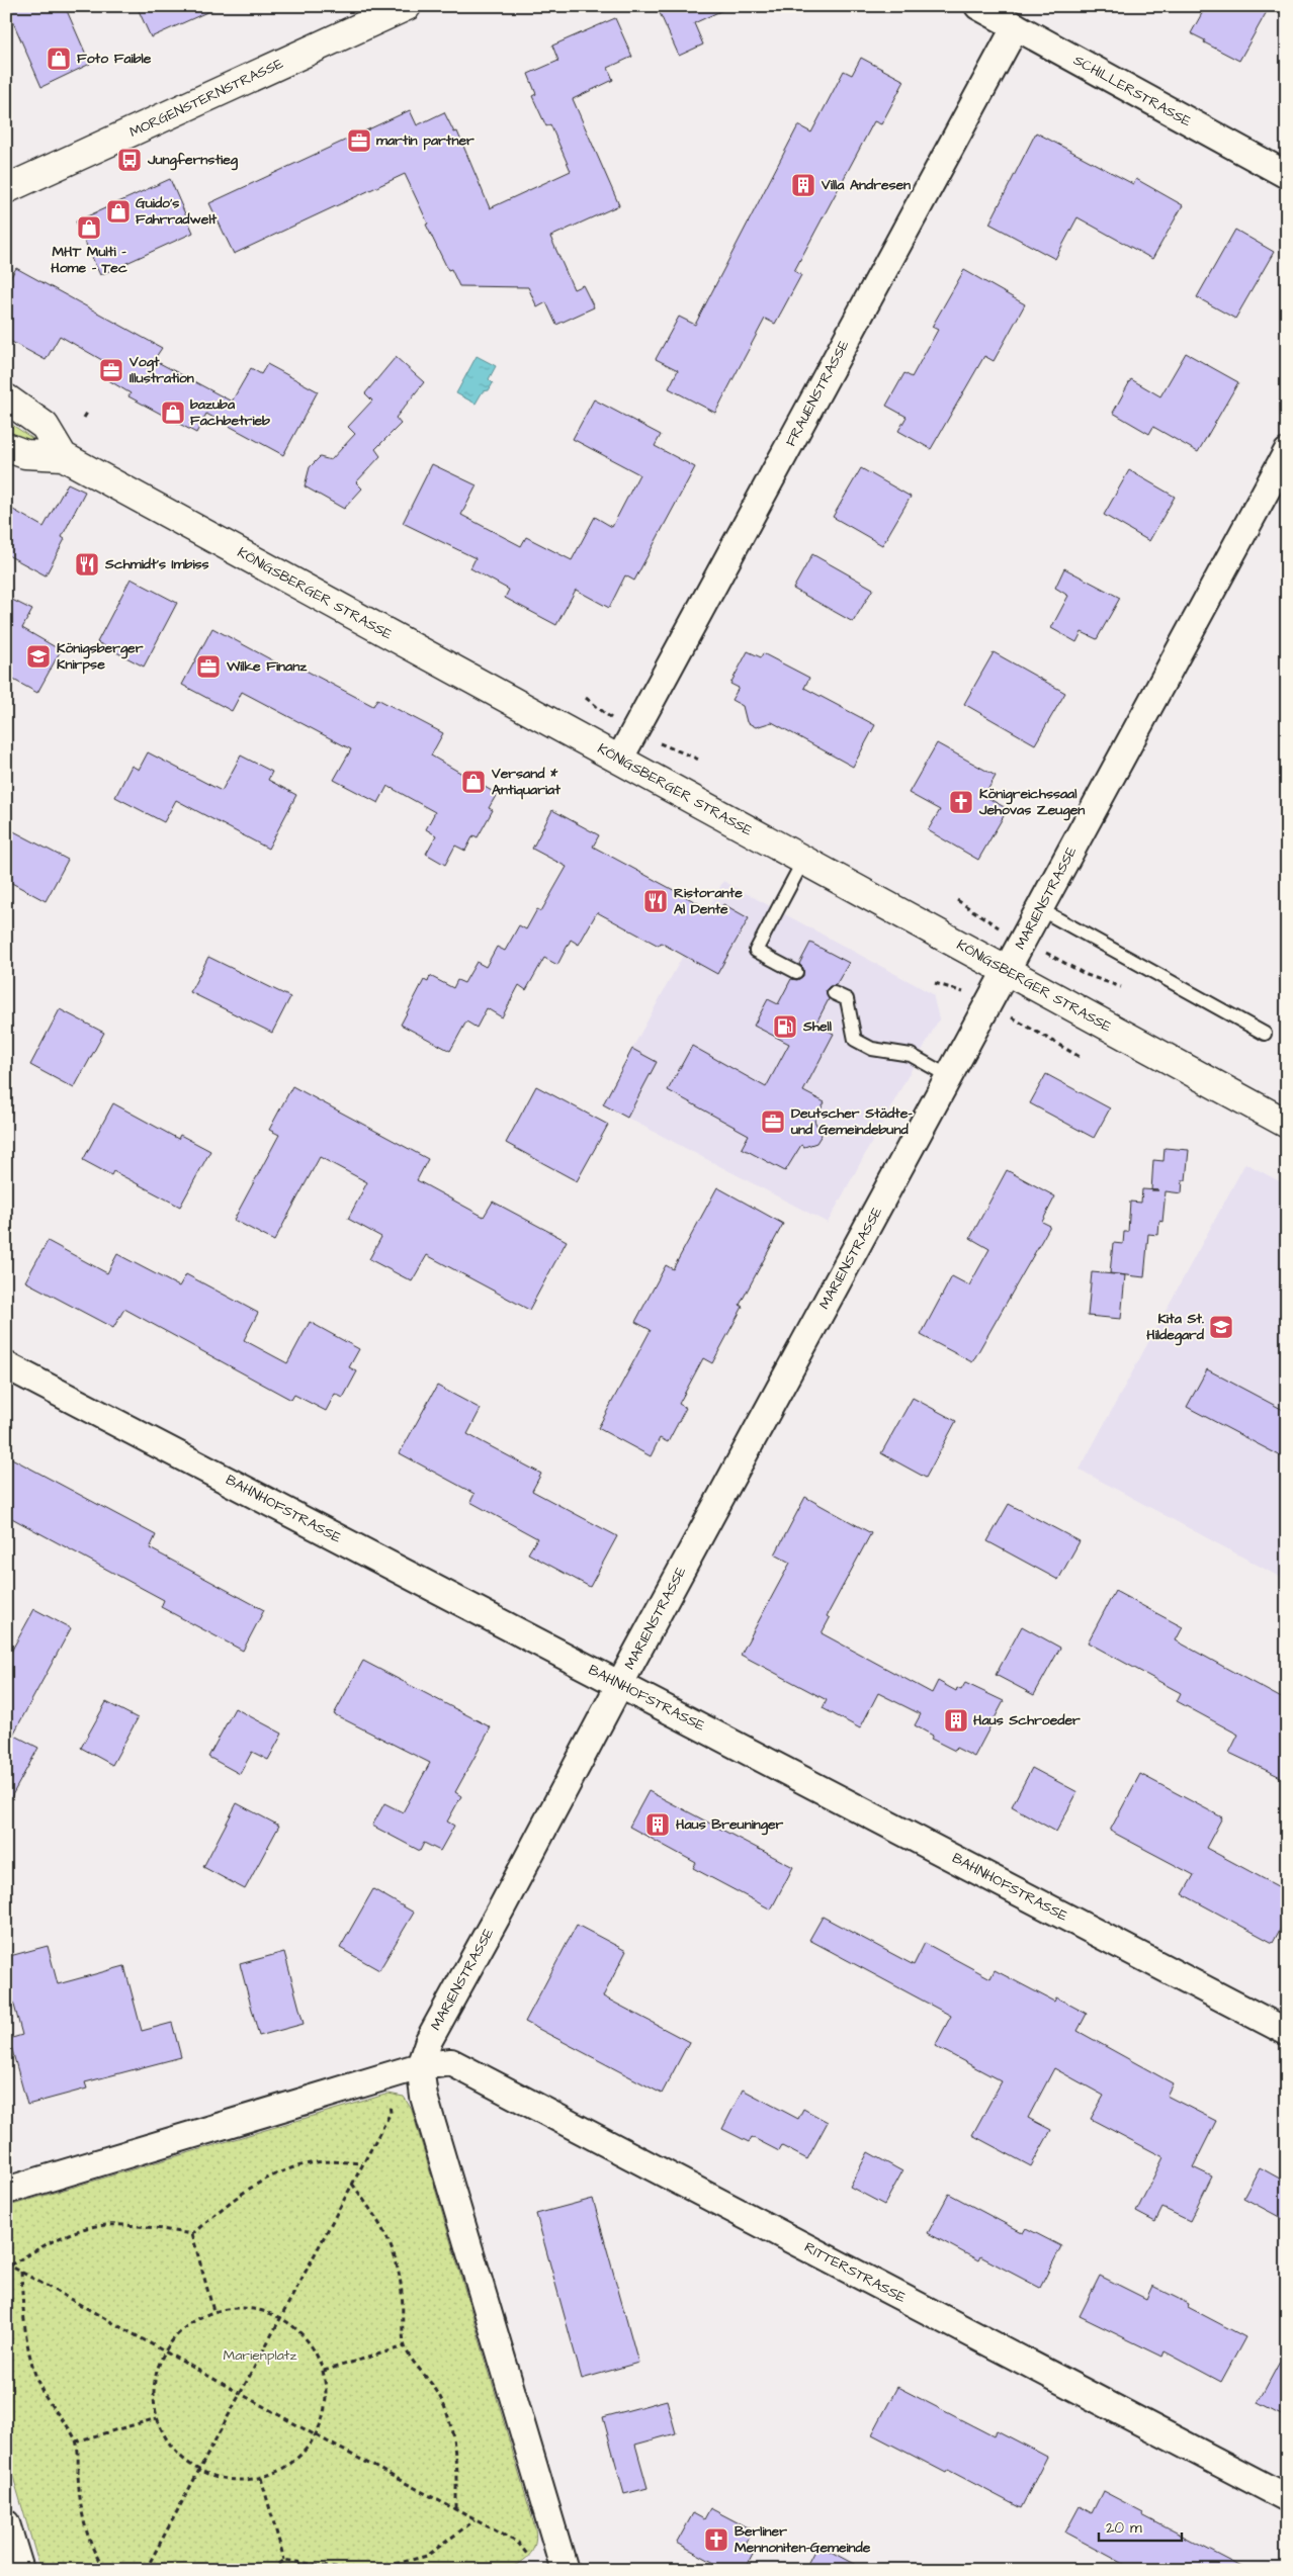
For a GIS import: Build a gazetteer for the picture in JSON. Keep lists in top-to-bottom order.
{
  "streets": {
    "main road": ["MORGENSTERNSTRASSE", "KÖNIGSBERGER STRASSE"],
    "street": [
      "SCHILLERSTRASSE",
      "FRAUENSTRASSE",
      "MARIENSTRASSE",
      "BAHNHOFSTRASSE",
      "RITTERSTRASSE"
    ]
  },
  "crossings": [
    ["SCHILLERSTRASSE", "FRAUENSTRASSE"],
    ["FRAUENSTRASSE", "KÖNIGSBERGER STRASSE"],
    ["KÖNIGSBERGER STRASSE", "MARIENSTRASSE"],
    ["MARIENSTRASSE", "BAHNHOFSTRASSE"],
    ["MARIENSTRASSE", "RITTERSTRASSE"]
  ],
  "parks": ["Marienplatz"],
  "places": {
    "shop": [
      "Foto Faible",
      "Guido's Fahrradwelt",
      "MHT Multi - Home - Tec",
      "bazuba Fachbetrieb",
      "Versand * Antiquariat"
    ],
    "office": [
      "martin partner",
      "Vogt Illustration",
      "Wilke Finanz",
      "Deutscher Städte- und Gemeindebund"
    ],
    "bus stop": ["Jungfernstieg"],
    "building": ["Villa Andresen", "Haus Schroeder", "Haus Breuninger"],
    "restaurant": ["Schmidt's Imbiss", "Ristorante Al Dente"],
    "school or university": ["Königsberger Knirpse", "Kita St. Hildegard"],
    "church": ["Königreichssaal Jehovas Zeugen", "Berliner Mennoniten-Gemeinde"],
    "fuel station": ["Shell"]
  },
  "scale_bar": "20 m"
}
